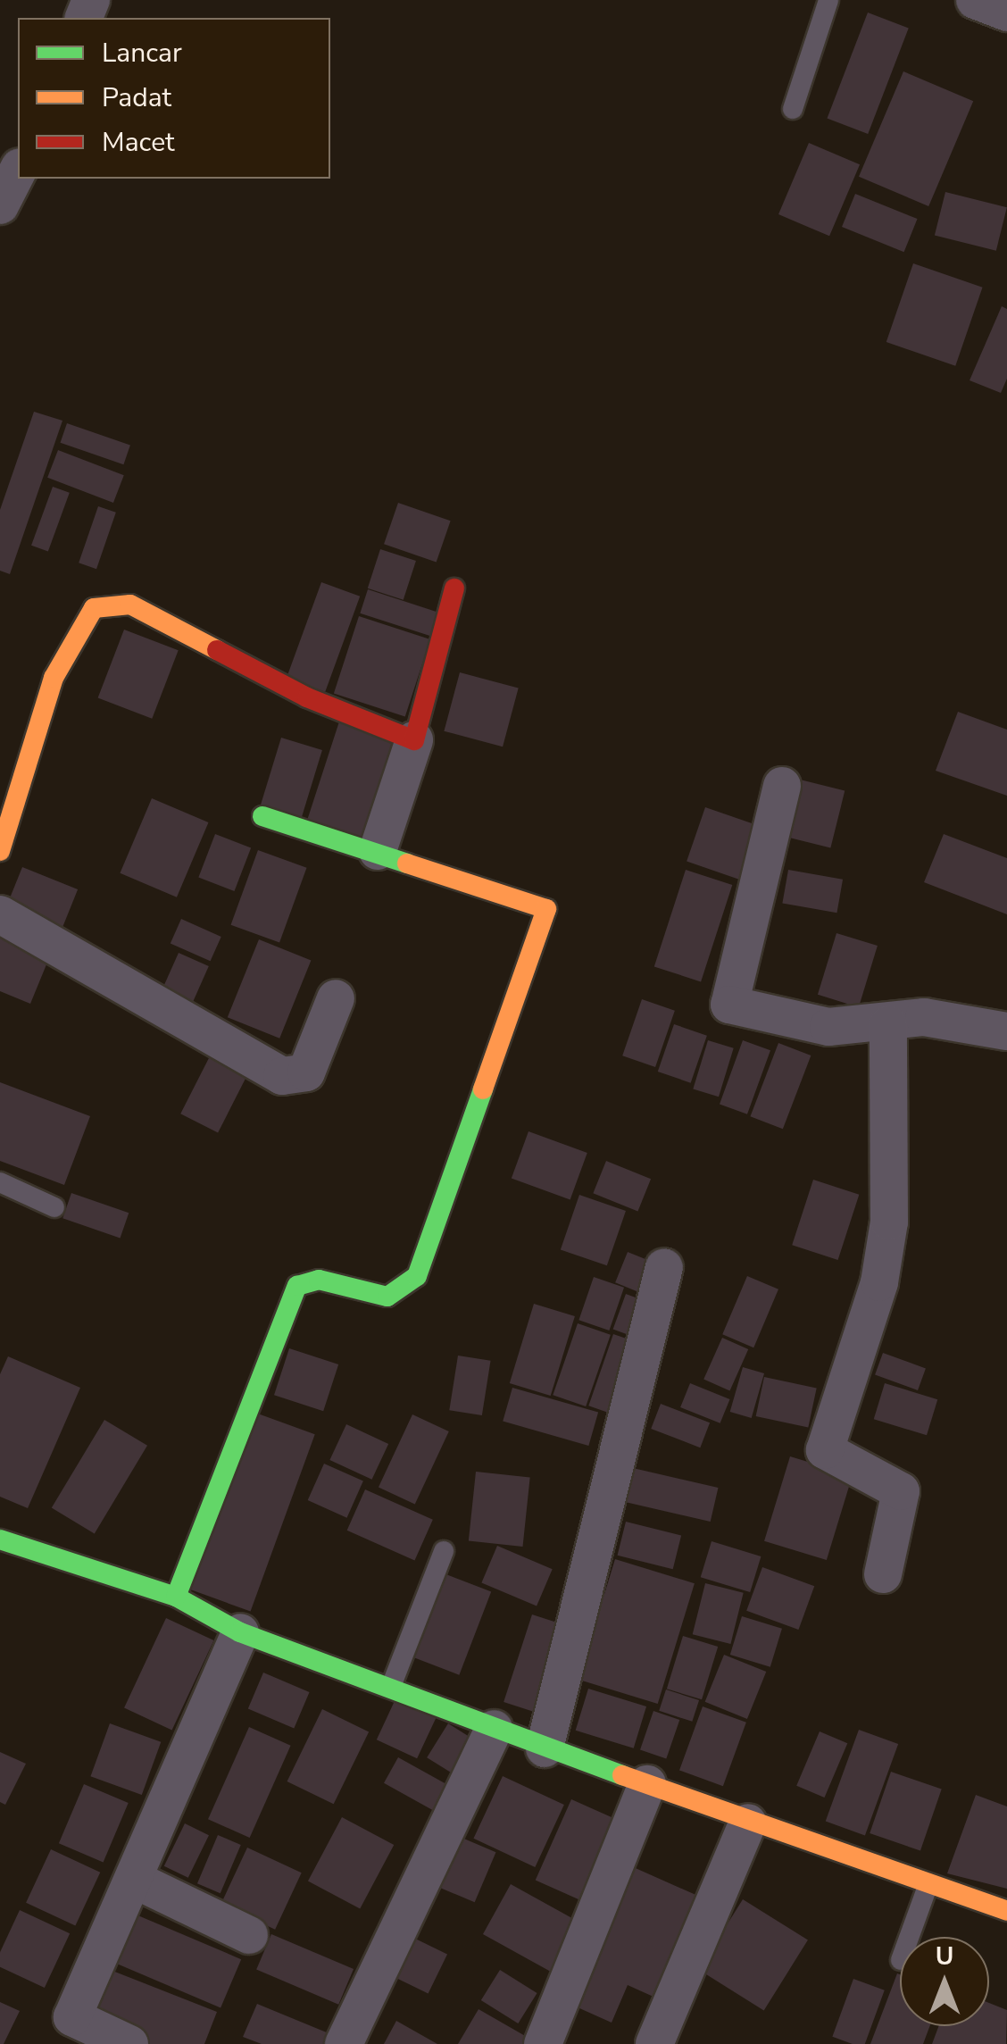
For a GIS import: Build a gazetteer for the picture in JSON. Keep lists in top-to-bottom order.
{
  "legend": ["Lancar", "Padat", "Macet"],
  "north": "top"
}
